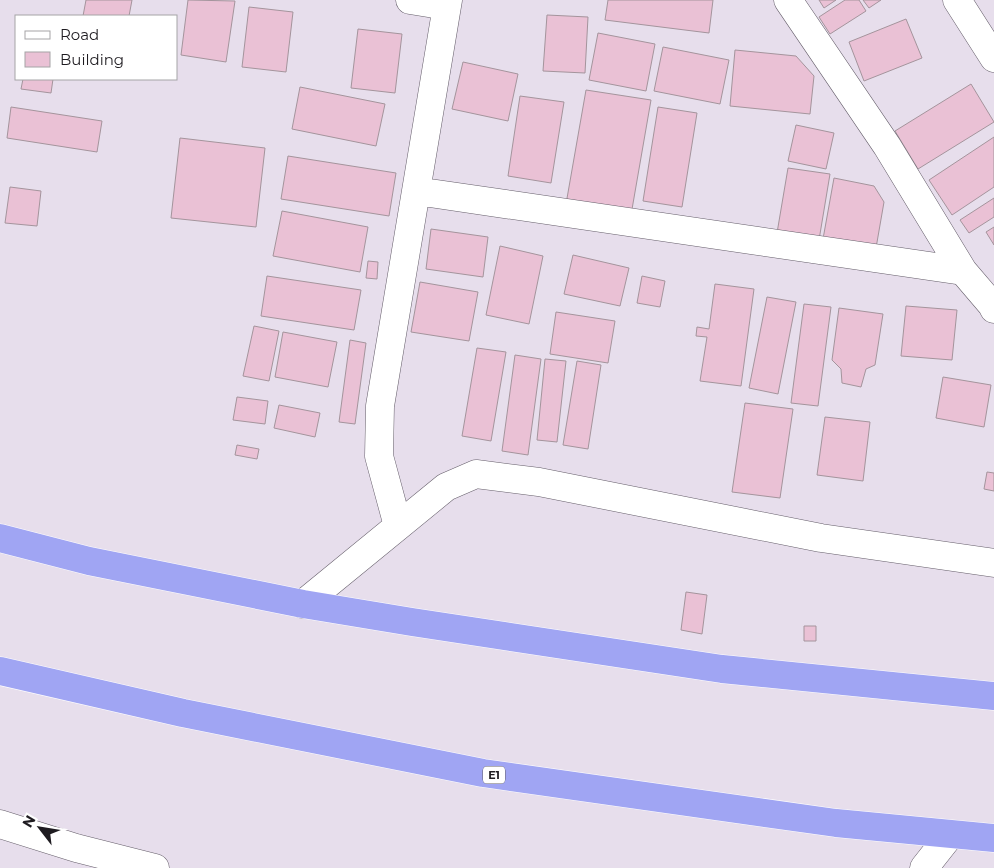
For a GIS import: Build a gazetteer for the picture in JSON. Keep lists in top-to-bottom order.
{
  "streets": {
    "highway": ["E1"]
  },
  "legend": ["Road", "Building"],
  "north": "top left"
}
